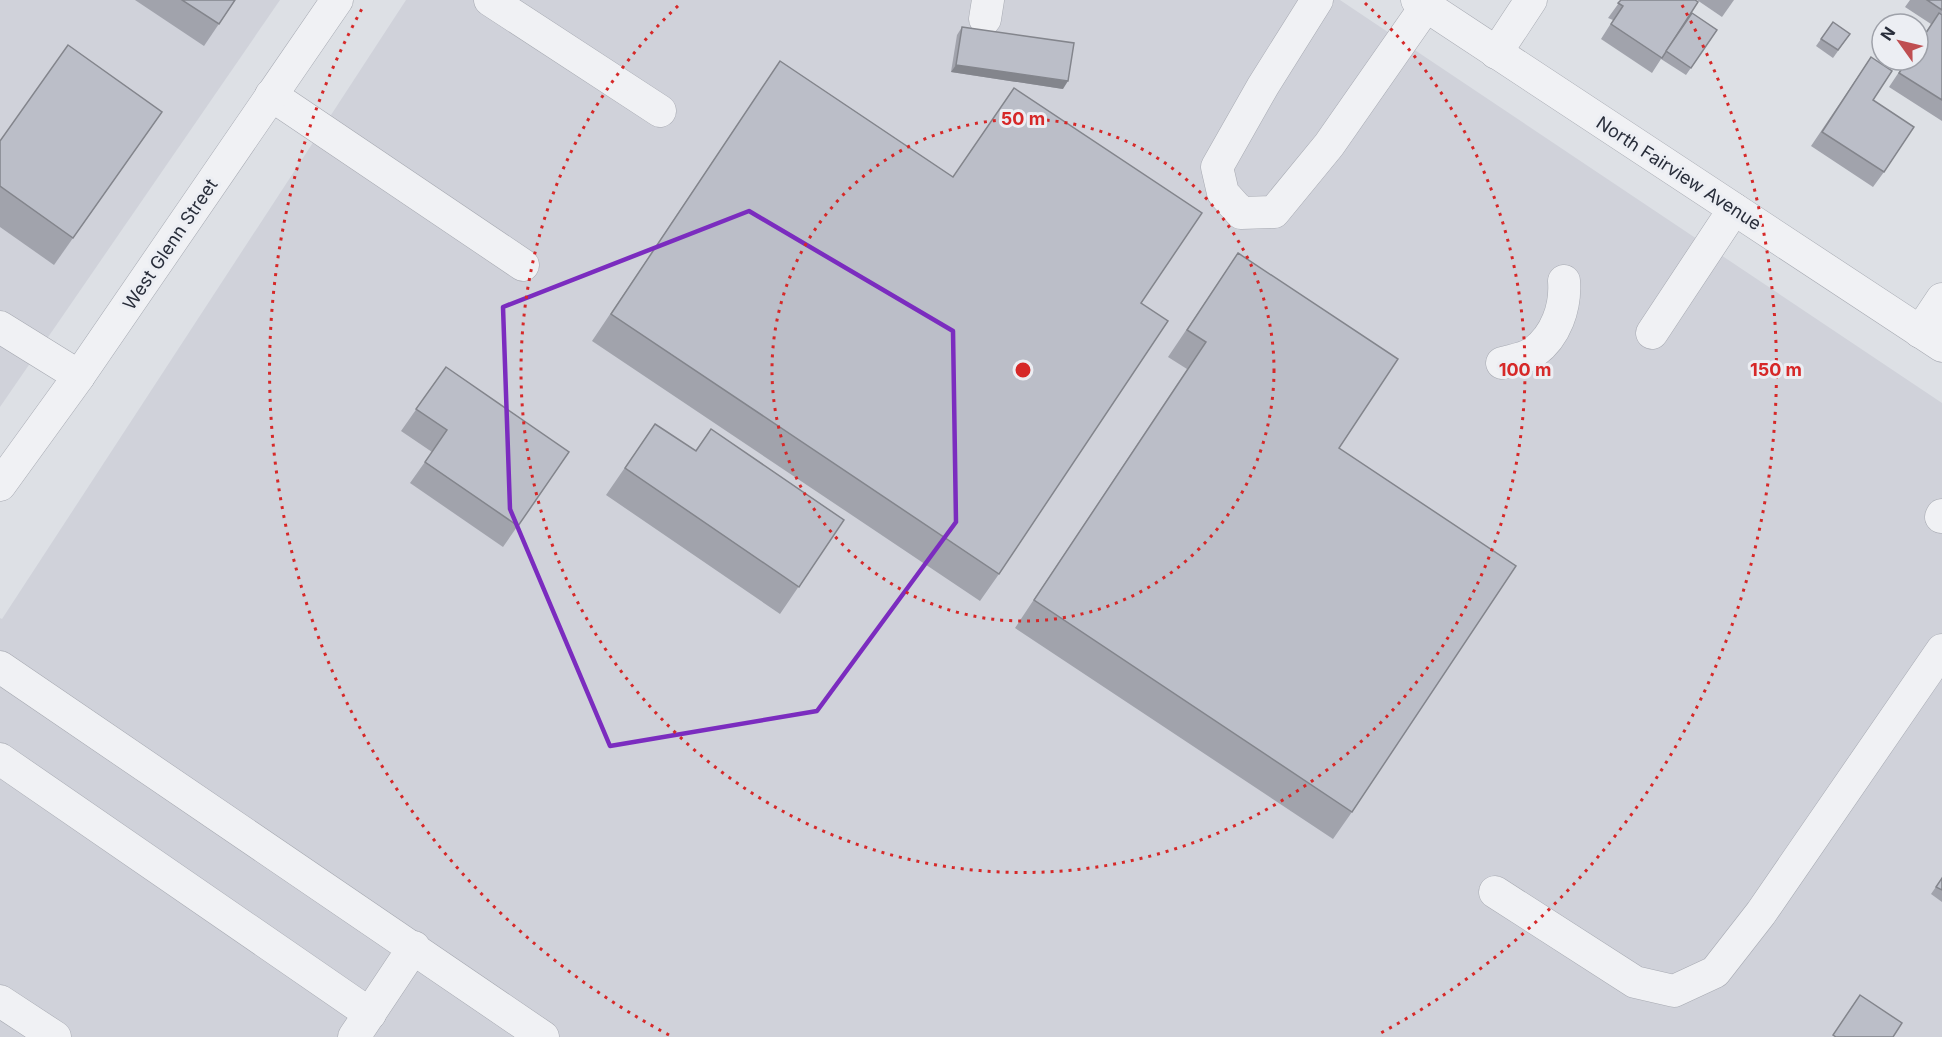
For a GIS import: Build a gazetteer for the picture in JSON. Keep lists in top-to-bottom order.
{
  "streets": {
    "street": ["North Fairview Avenue", "West Glenn Street"]
  },
  "north": "top left",
  "rings": ["50 m", "100 m", "150 m"]
}
